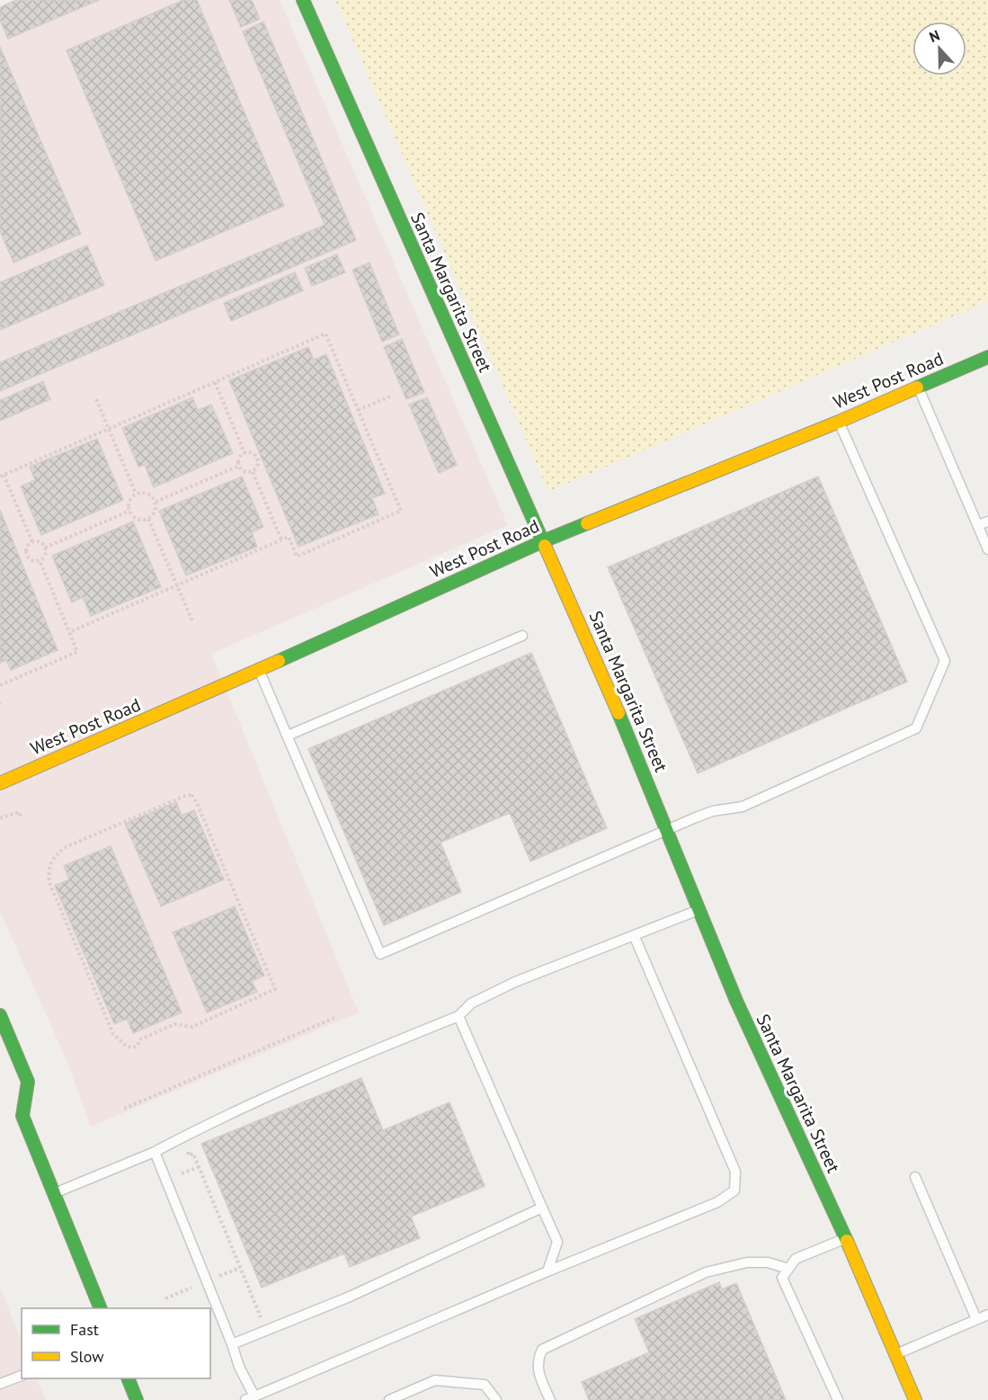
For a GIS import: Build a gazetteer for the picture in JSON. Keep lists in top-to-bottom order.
{
  "streets": {
    "street": ["Santa Margarita Street", "West Post Road"]
  },
  "crossings": [
    ["Santa Margarita Street", "West Post Road"]
  ],
  "legend": ["Fast", "Slow"],
  "north": "top"
}
